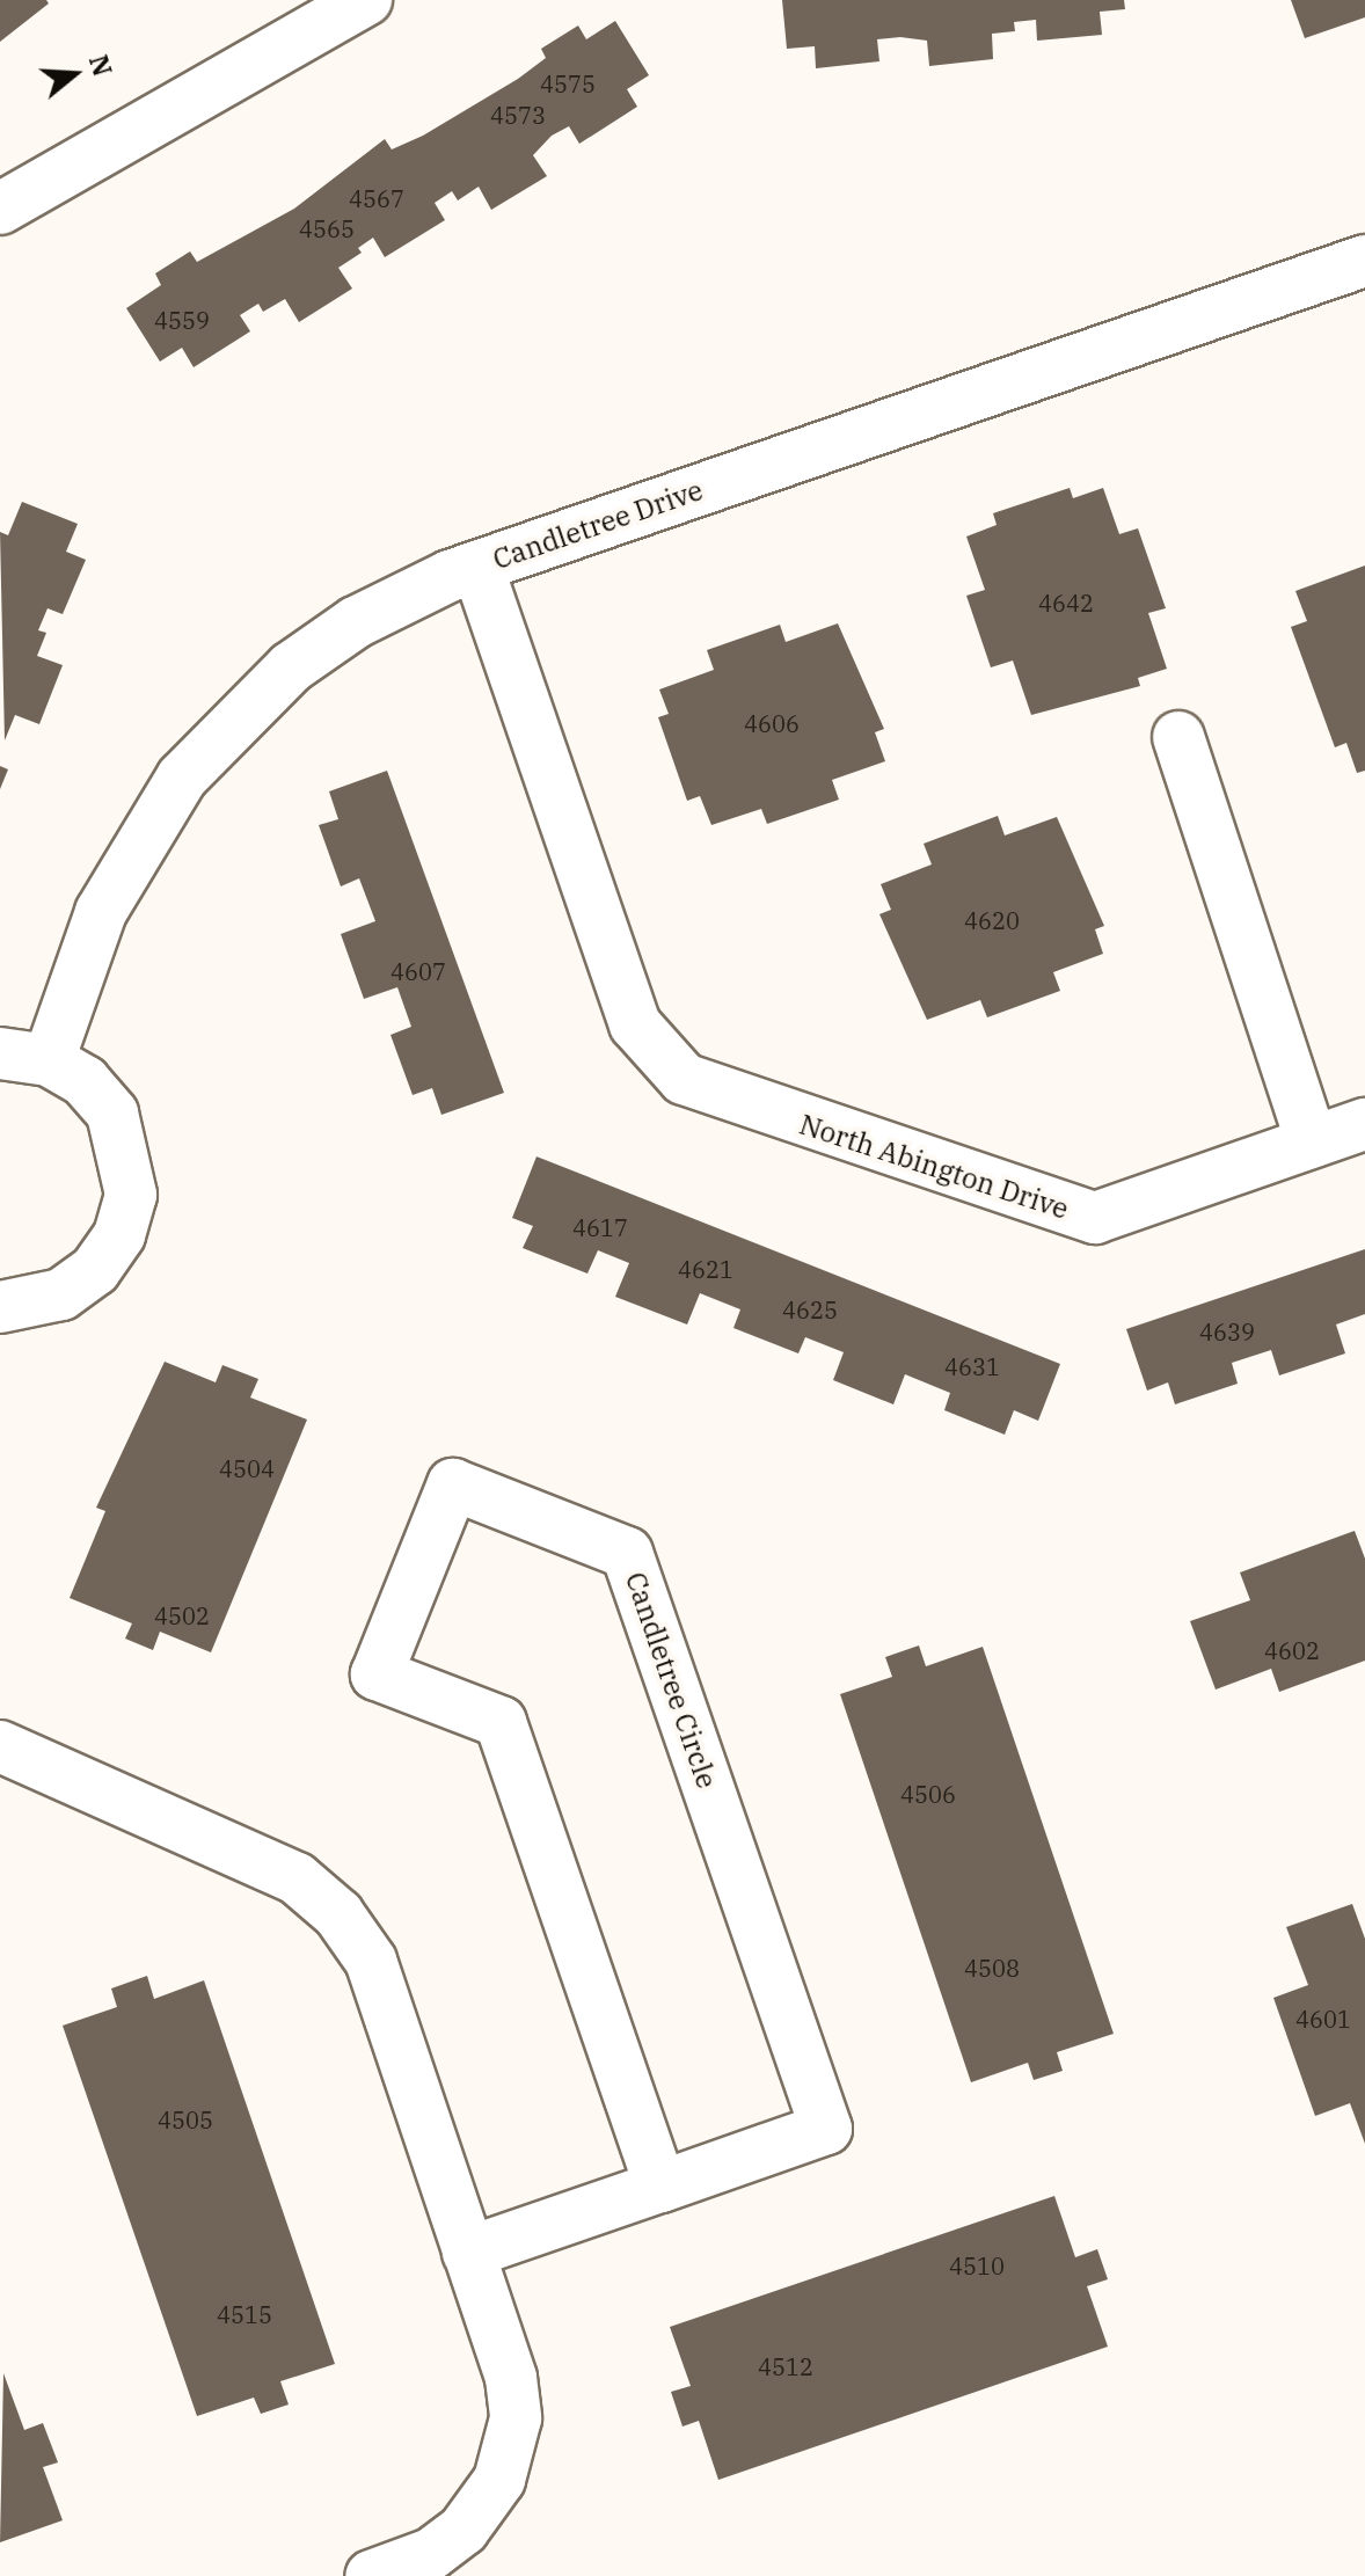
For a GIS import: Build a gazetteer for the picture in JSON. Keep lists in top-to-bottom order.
{
  "streets": {
    "street": ["Candletree Drive", "North Abington Drive", "Candletree Circle"]
  },
  "crossings": [
    ["Candletree Drive", "North Abington Drive"]
  ],
  "house_numbers": [
    "4575",
    "4573",
    "4567",
    "4565",
    "4559",
    "4642",
    "4606",
    "4620",
    "4607",
    "4617",
    "4621",
    "4625",
    "4639",
    "4631",
    "4504",
    "4502",
    "4602",
    "4506",
    "4508",
    "4601",
    "4505",
    "4510",
    "4515",
    "4512"
  ],
  "north": "right"
}
